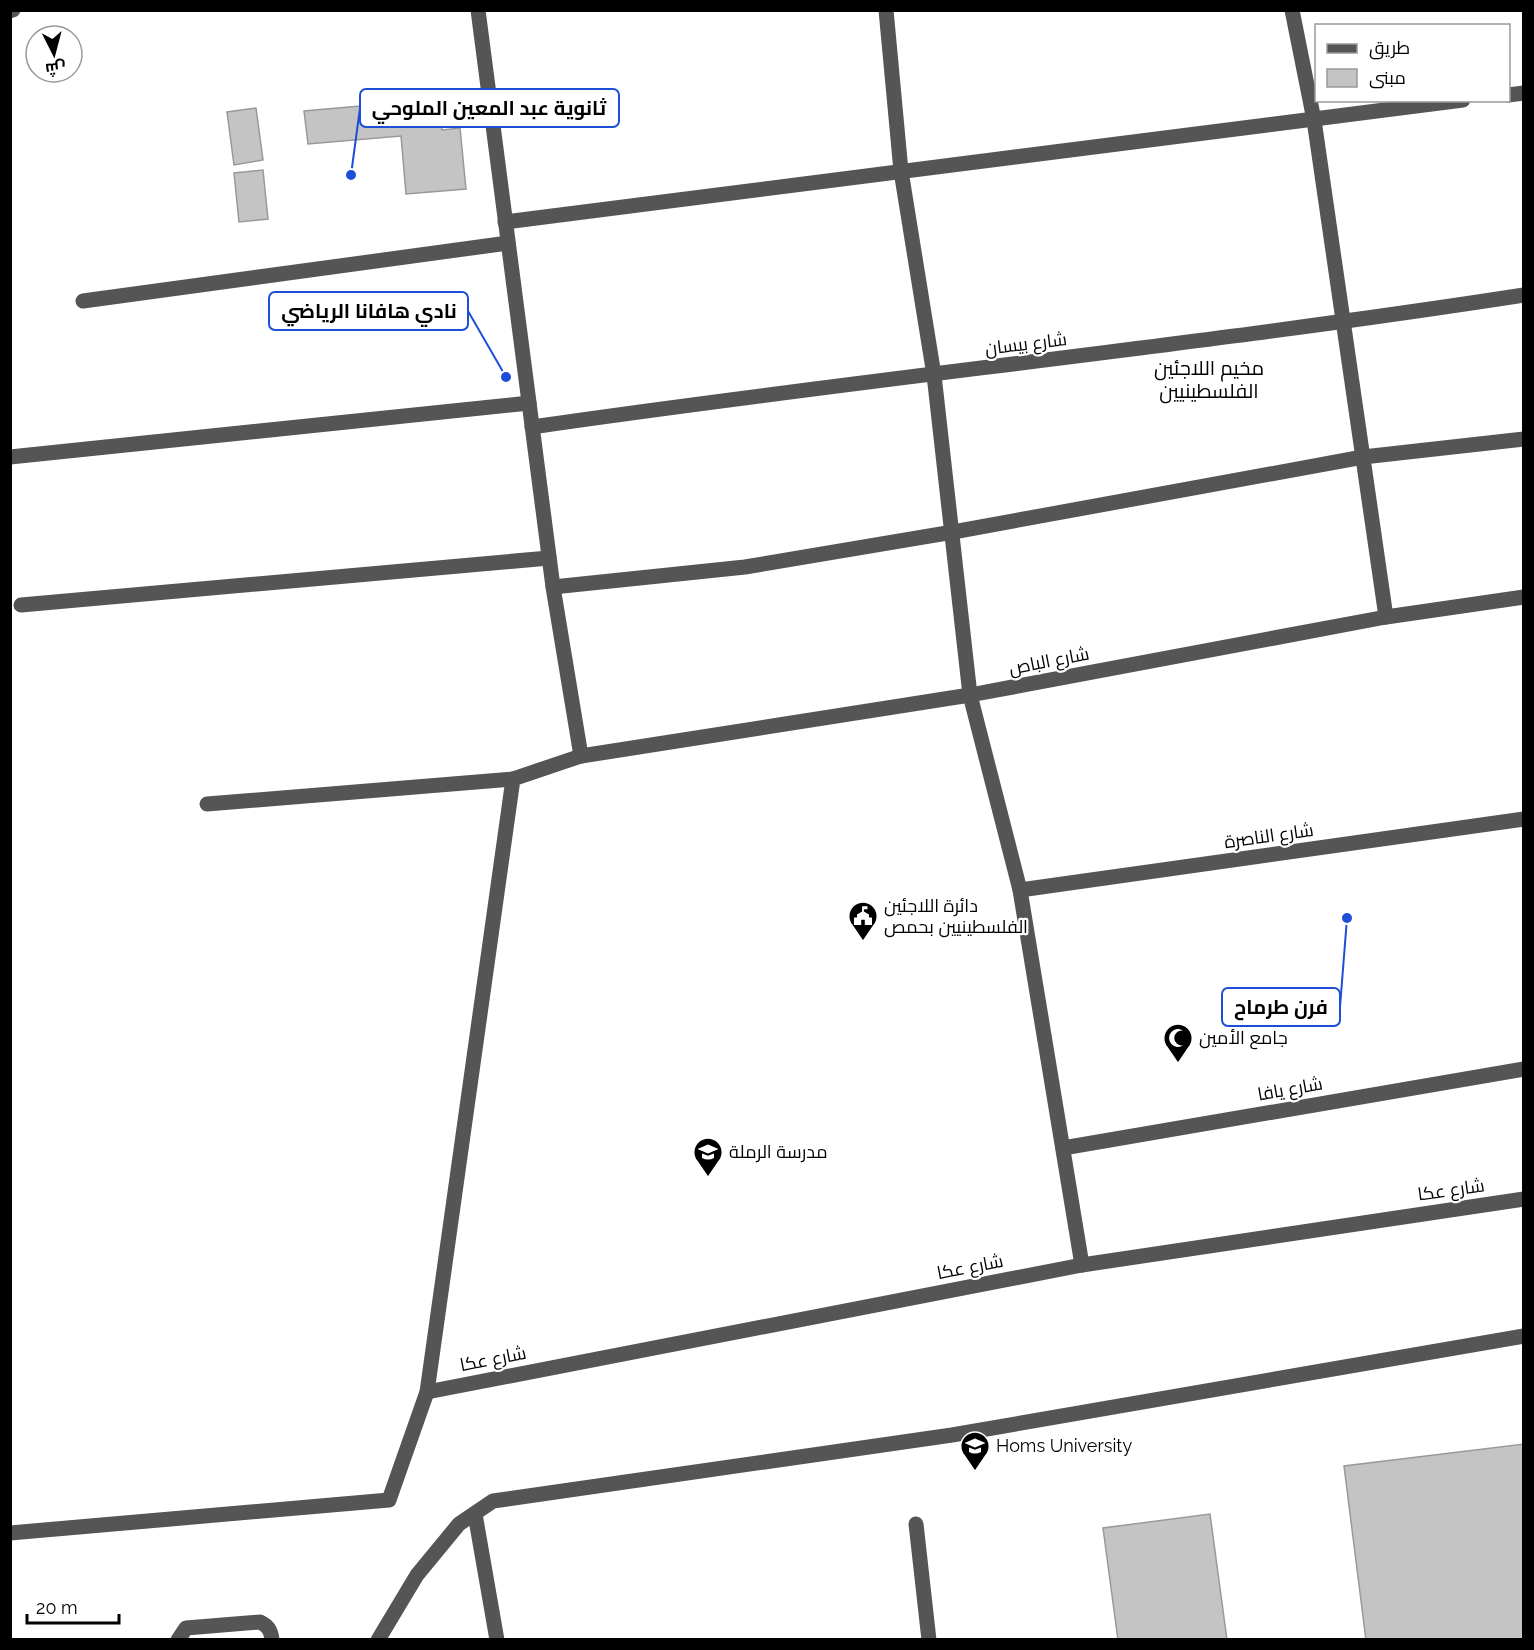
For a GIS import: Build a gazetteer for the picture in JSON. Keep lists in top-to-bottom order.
{
  "streets": {
    "street": [
      "شارع بيسان",
      "شارع الباص",
      "شارع الناصرة",
      "شارع يافا",
      "شارع عكا"
    ]
  },
  "districts": ["مخيم اللاجئين الفلسطينيين"],
  "places": {
    "other": ["ثانوية عبد المعين الملوحي", "نادي هافانا الرياضي", "فرن طرماح"],
    "public building": ["دائرة اللاجئين الفلسطينيين بحمص"],
    "mosque": ["جامع الأمين"],
    "school or university": ["مدرسة الرملة", "Homs University"]
  },
  "legend": ["طريق", "مبنى"],
  "scale_bar": "20 m",
  "north": "bottom"
}
